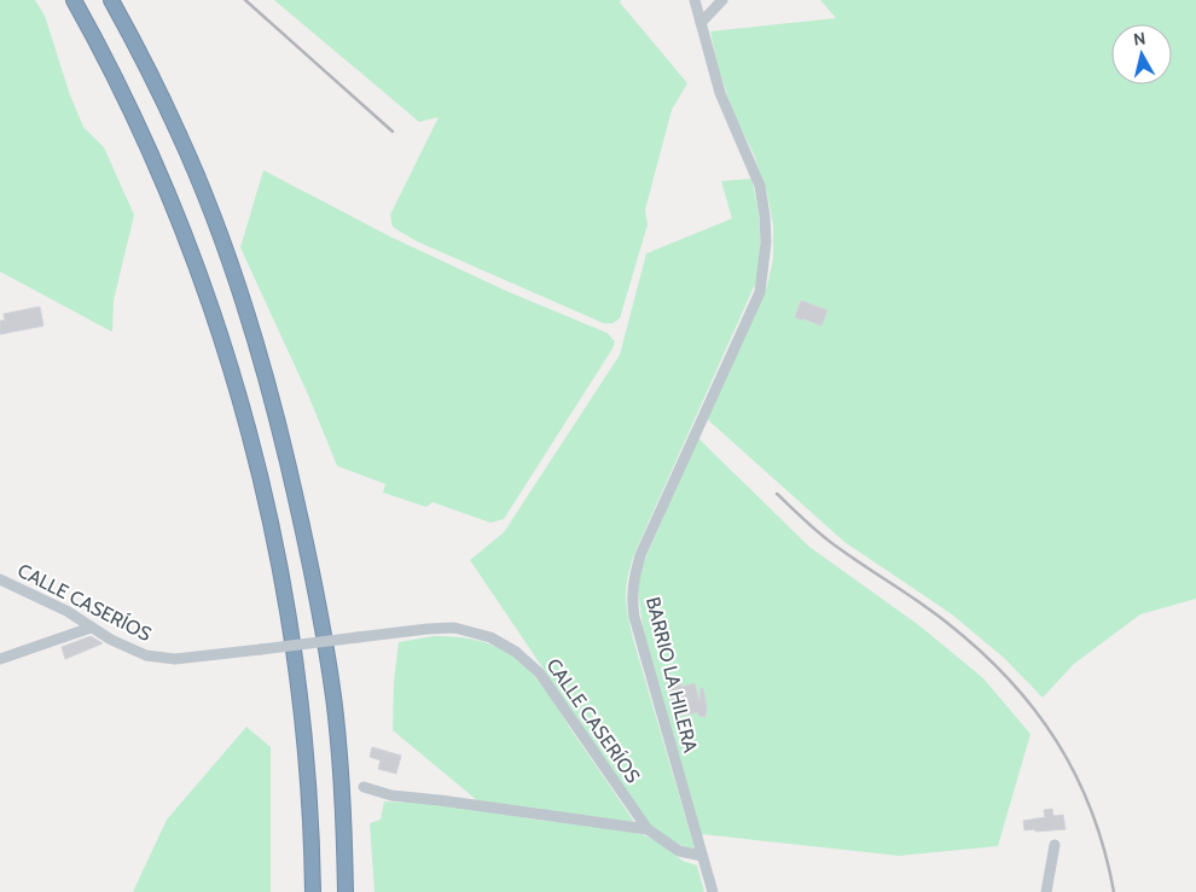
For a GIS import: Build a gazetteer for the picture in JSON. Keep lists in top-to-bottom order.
{
  "streets": {
    "street": ["CALLE CASERÍOS", "BARRIO LA HILERA"]
  },
  "crossings": [
    ["CALLE CASERÍOS", "BARRIO LA HILERA"]
  ],
  "north": "top"
}
